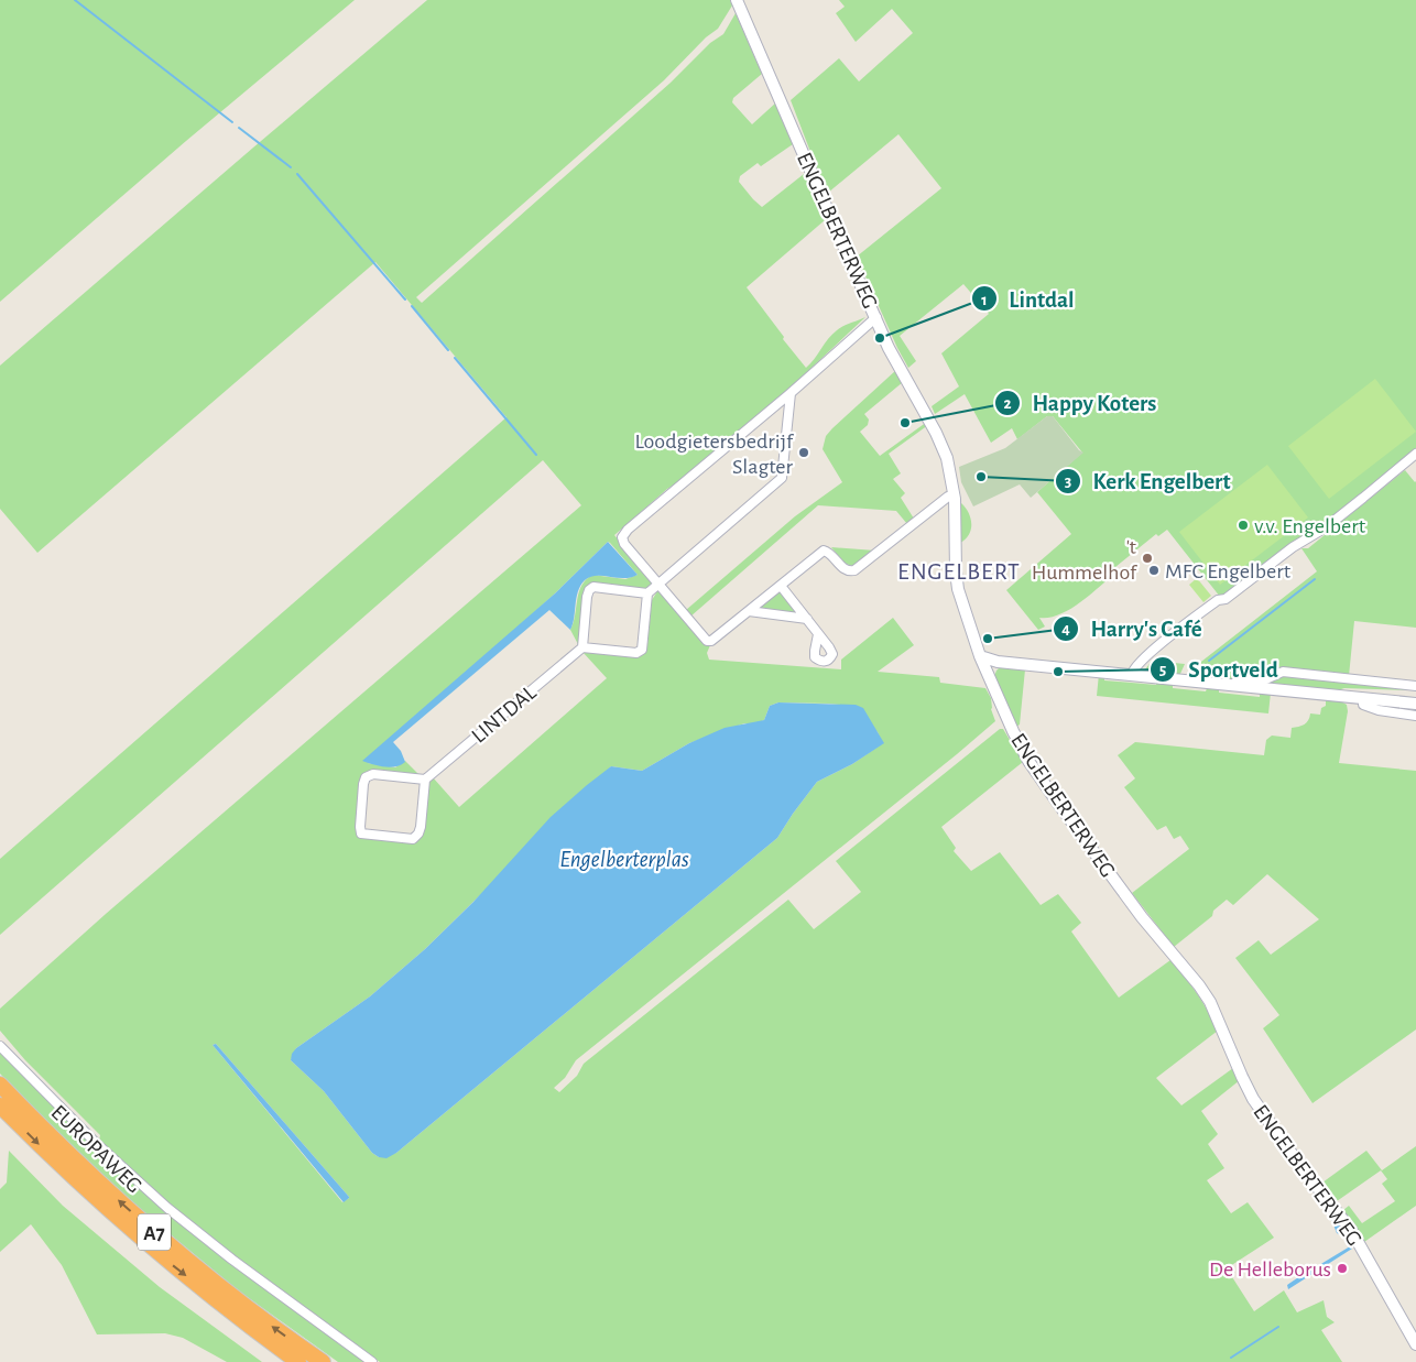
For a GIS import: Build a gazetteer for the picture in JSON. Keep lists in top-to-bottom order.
{
  "streets": {
    "highway": ["EUROPAWEG", "A7"],
    "street": ["ENGELBERTERWEG", "LINTDAL"]
  },
  "districts": ["ENGELBERT"],
  "water": ["Engelberterplas"],
  "places": [
    "Lintdal",
    "Happy Koters",
    "Loodgietersbedrijf Slagter",
    "Kerk Engelbert",
    "v.v. Engelbert",
    "'t Hummelhof",
    "MFC Engelbert",
    "Harry's Café",
    "Sportveld",
    "De Helleborus"
  ]
}
